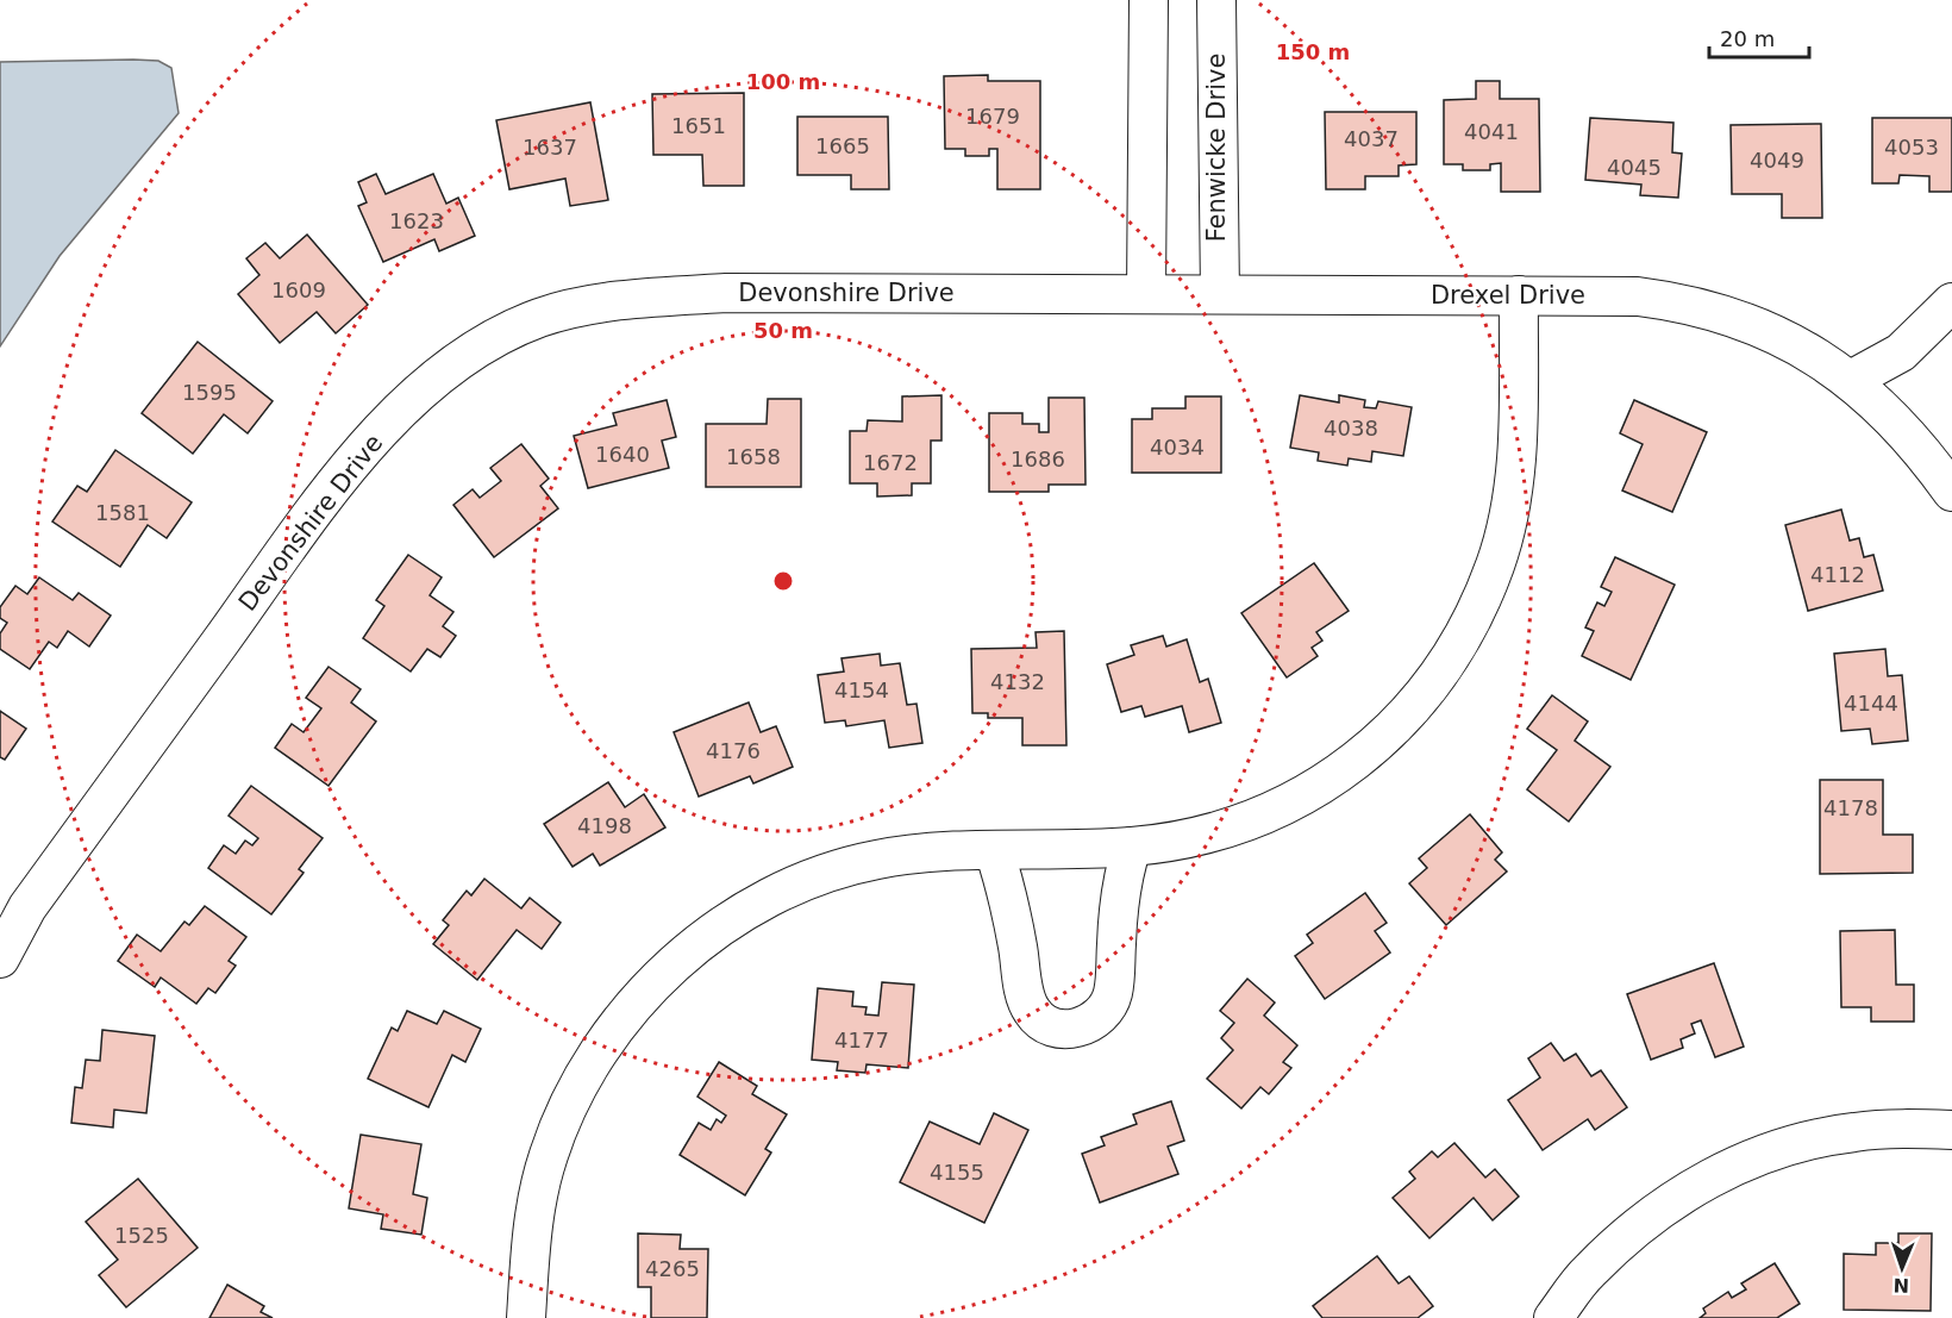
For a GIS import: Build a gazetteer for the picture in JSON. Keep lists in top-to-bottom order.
{
  "streets": {
    "street": ["Fenwicke Drive", "Devonshire Drive", "Drexel Drive"]
  },
  "crossings": [
    ["Fenwicke Drive", "Drexel Drive"],
    ["Devonshire Drive", "Drexel Drive"]
  ],
  "house_numbers": [
    "1679",
    "1651",
    "4041",
    "4037",
    "1665",
    "1637",
    "4053",
    "4049",
    "4045",
    "1623",
    "1609",
    "1595",
    "4038",
    "4034",
    "1640",
    "1658",
    "1686",
    "1672",
    "1581",
    "4112",
    "4132",
    "4154",
    "4144",
    "4176",
    "4178",
    "4198",
    "4177",
    "4155",
    "1525",
    "4265"
  ],
  "scale_bar": "20 m",
  "north": "bottom",
  "rings": ["150 m", "100 m", "50 m"]
}
